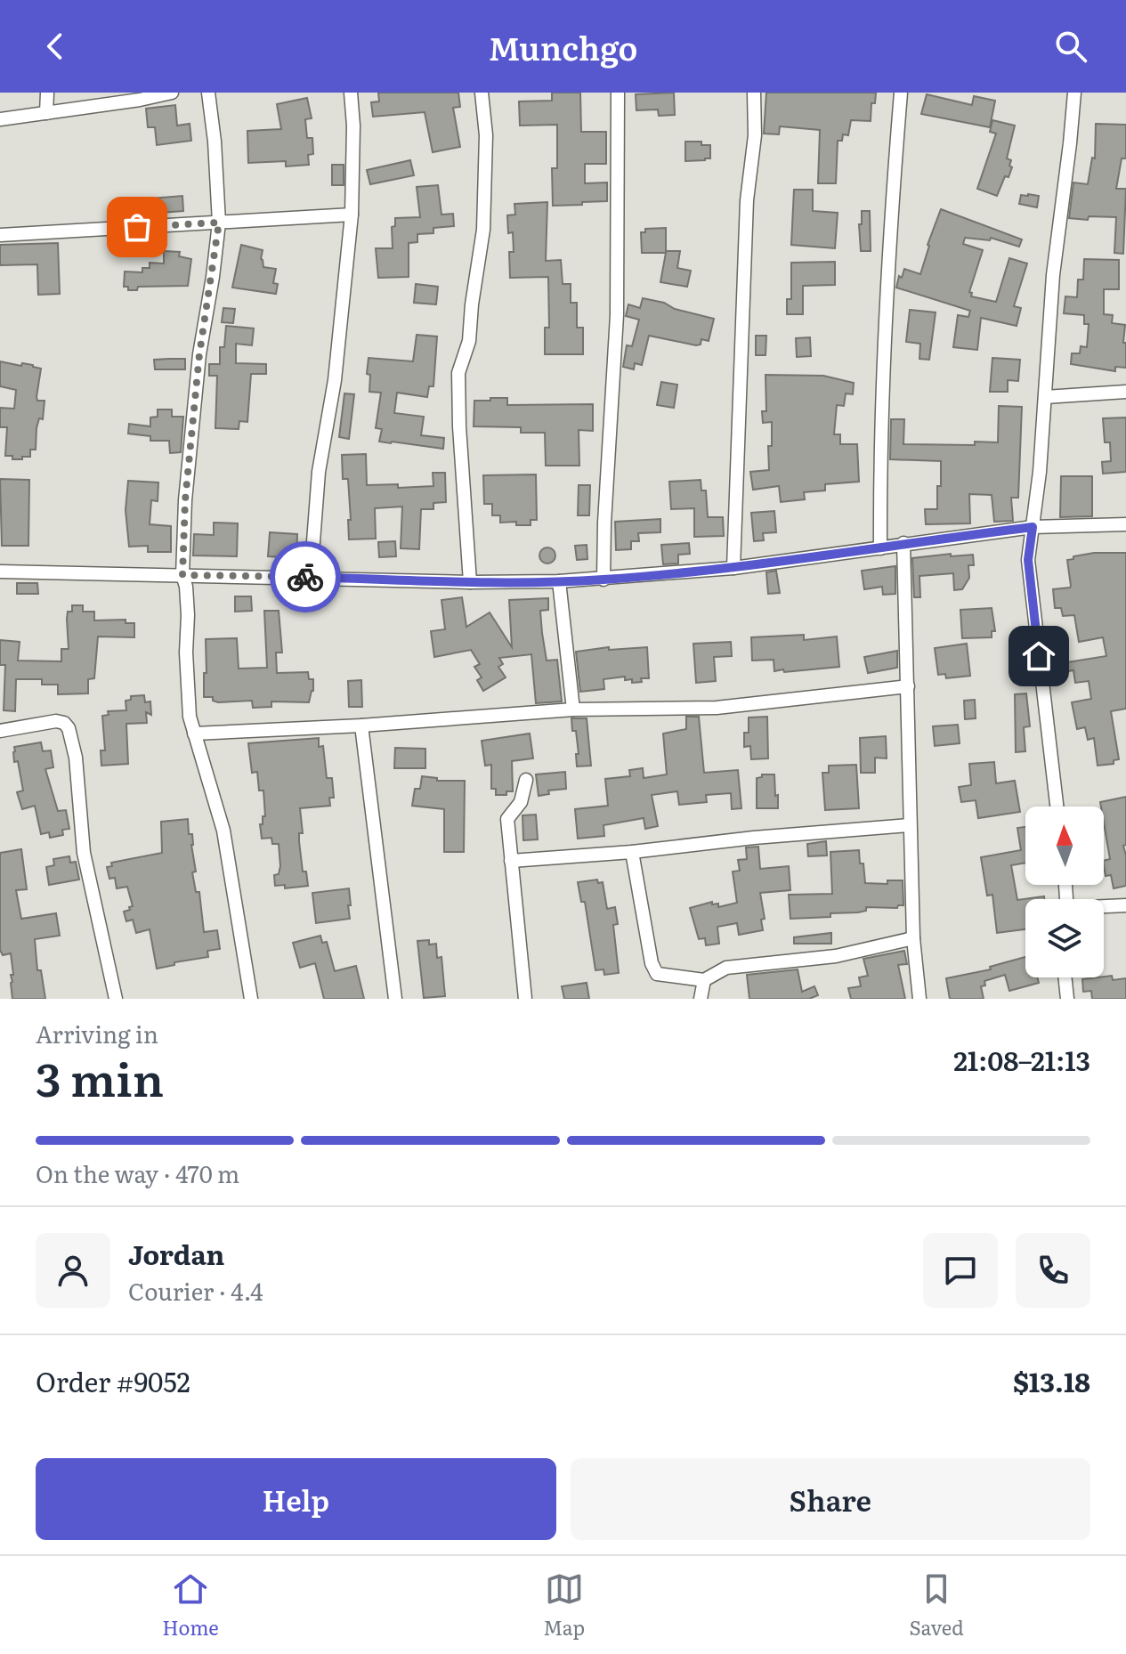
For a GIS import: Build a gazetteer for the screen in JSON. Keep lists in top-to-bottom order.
{
  "north": "top",
  "page": {
    "header": "Munchgo",
    "heading": ["3 min", "Arriving in", "21:08–21:13"],
    "panel": [
      "Jordan",
      "Courier · 4.4",
      "Order #9052",
      "$13.18"
    ],
    "bar": "On the way · 470 m",
    "buttons": ["Help", "Share"],
    "tabs": ["Home", "Map", "Saved"]
  }
}
